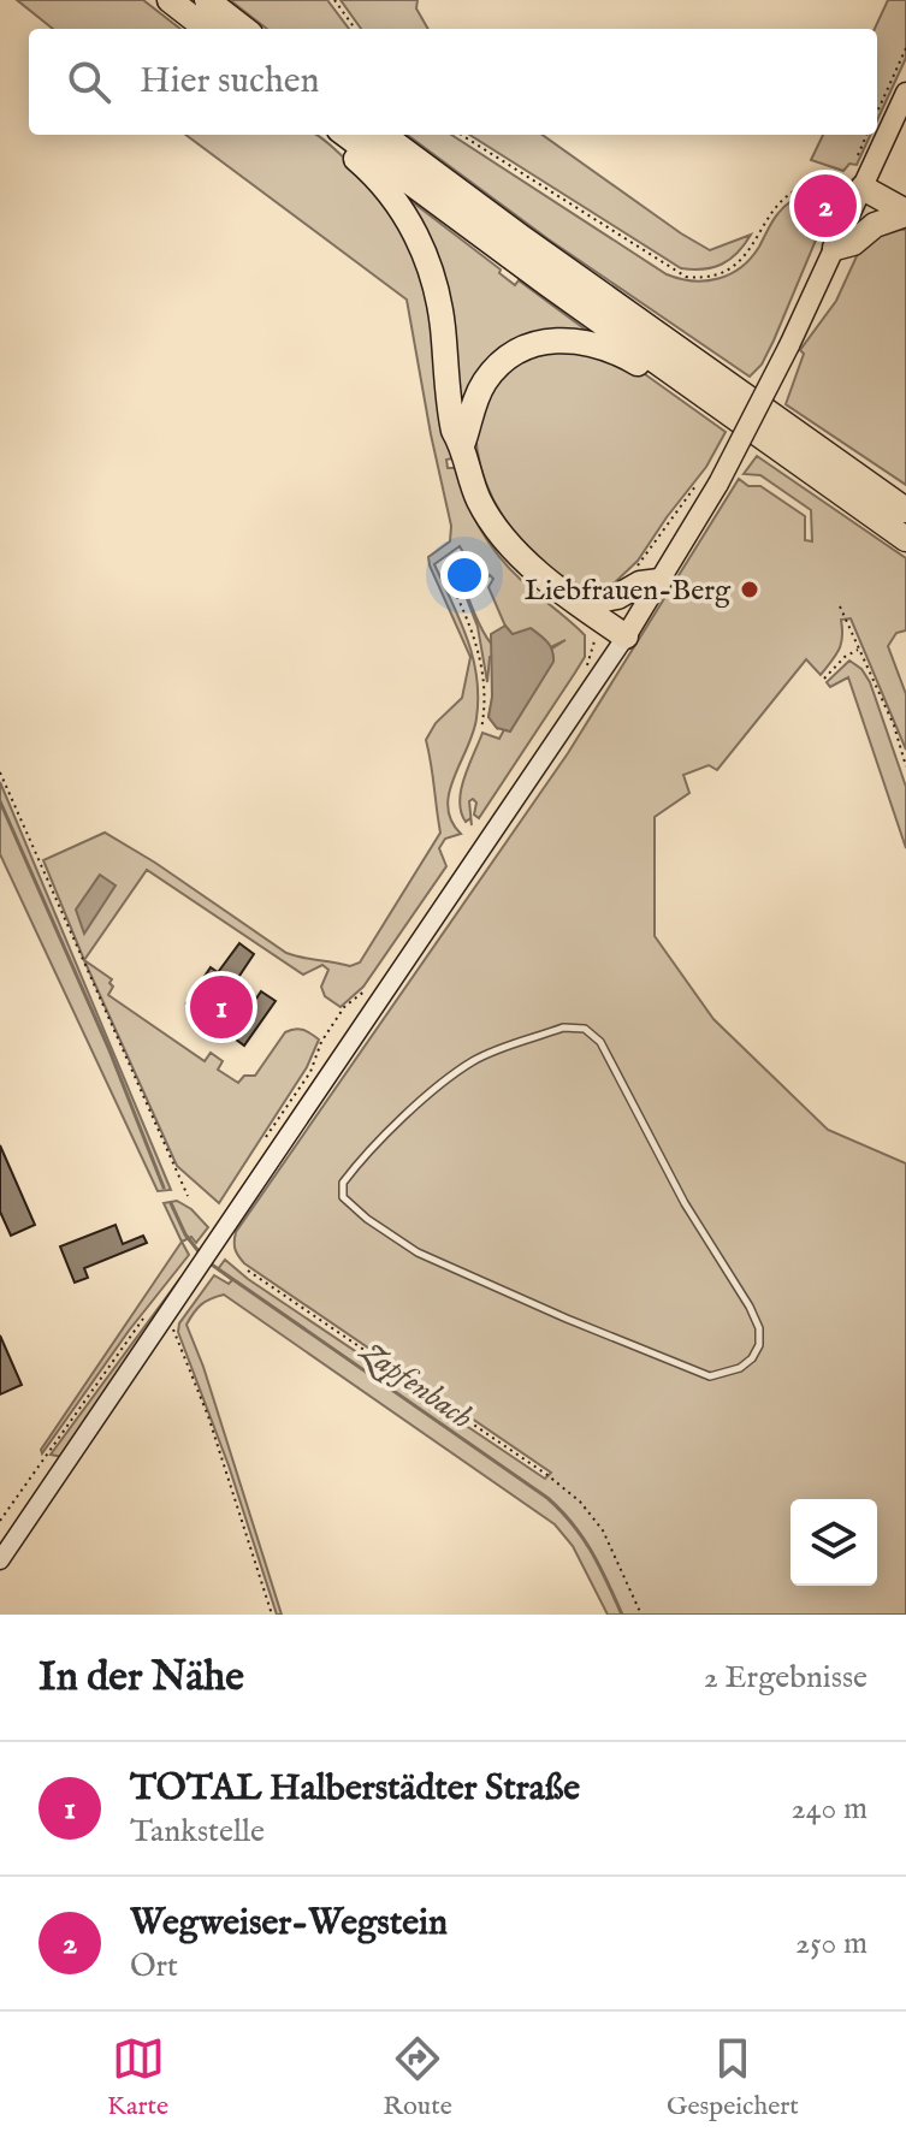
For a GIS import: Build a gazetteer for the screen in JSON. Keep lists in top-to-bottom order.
{
  "water": ["Zapfenbach"],
  "places": ["Liebfrauen-Berg"],
  "page": {
    "search": "Hier suchen",
    "pins": ["2", "1"],
    "heading": ["In der Nähe", "2 Ergebnisse"],
    "list": [
      {
        "mark": "1",
        "name": "TOTAL Halberstädter Straße",
        "note": "Tankstelle",
        "value": "240 m"
      },
      {
        "mark": "2",
        "name": "Wegweiser-Wegstein",
        "note": "Ort",
        "value": "250 m"
      }
    ],
    "nav": ["Karte", "Route", "Gespeichert"]
  }
}
